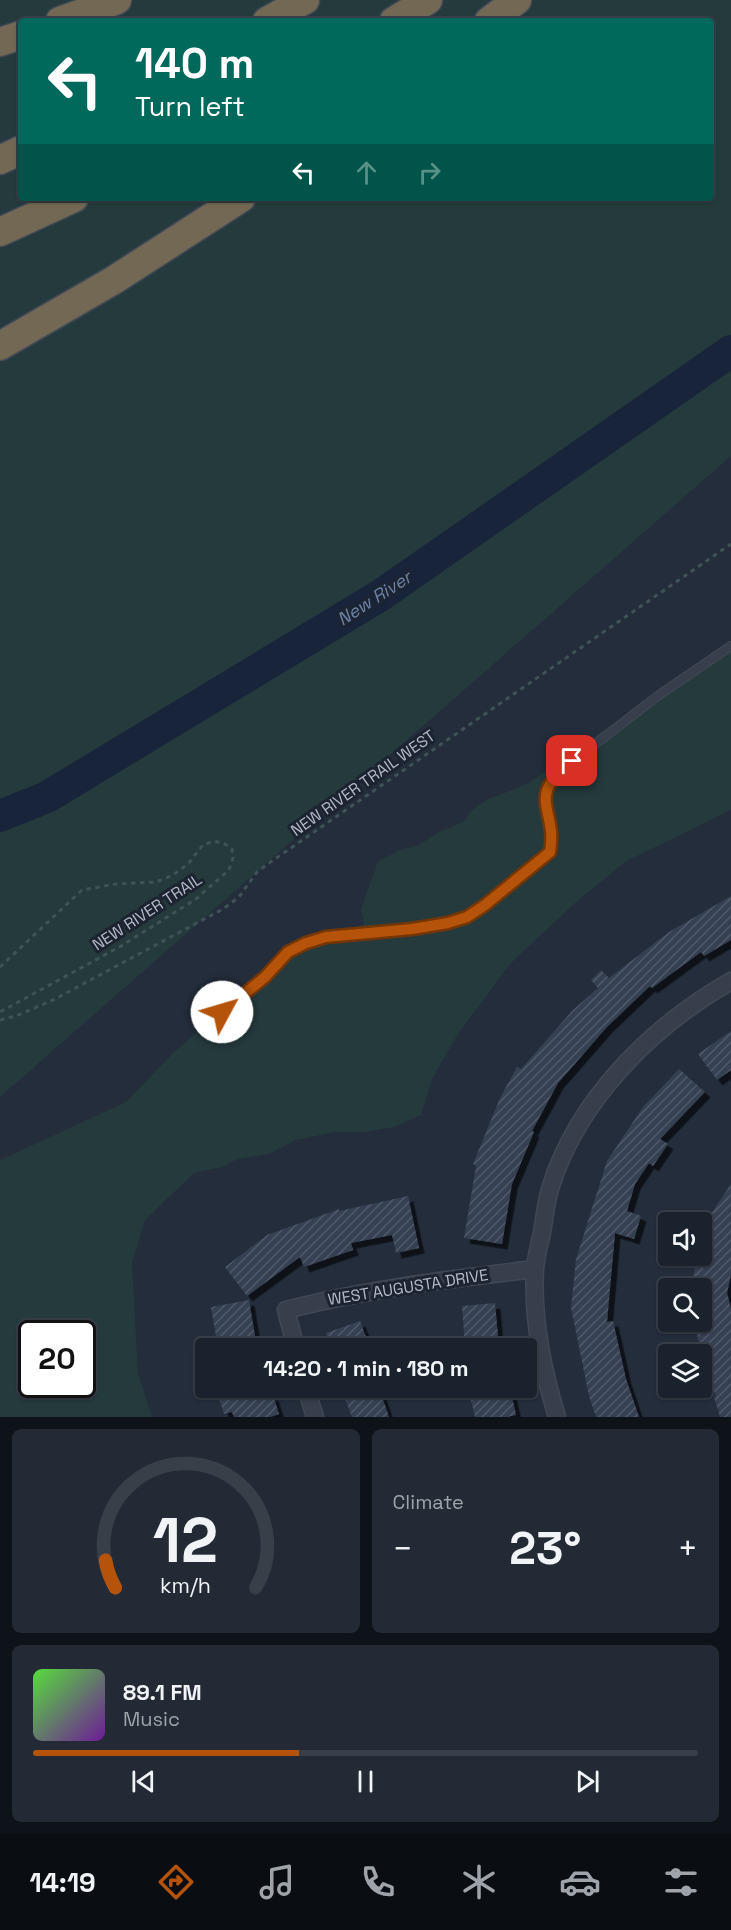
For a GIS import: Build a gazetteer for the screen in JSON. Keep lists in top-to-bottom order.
{
  "streets": {
    "street": ["WEST AUGUSTA DRIVE"],
    "path": ["NEW RIVER TRAIL WEST", "NEW RIVER TRAIL"]
  },
  "water": ["New River"],
  "page": {
    "turn": ["140 m", "Turn left"],
    "limit": "20",
    "trip": "14:20 · 1 min · 180 m",
    "tile": "Climate",
    "heat": ["−", "23°", "+"],
    "song": ["89.1 FM", "Music"],
    "tabs": "14:19",
    "gauge": ["12", "km/h"]
  }
}
